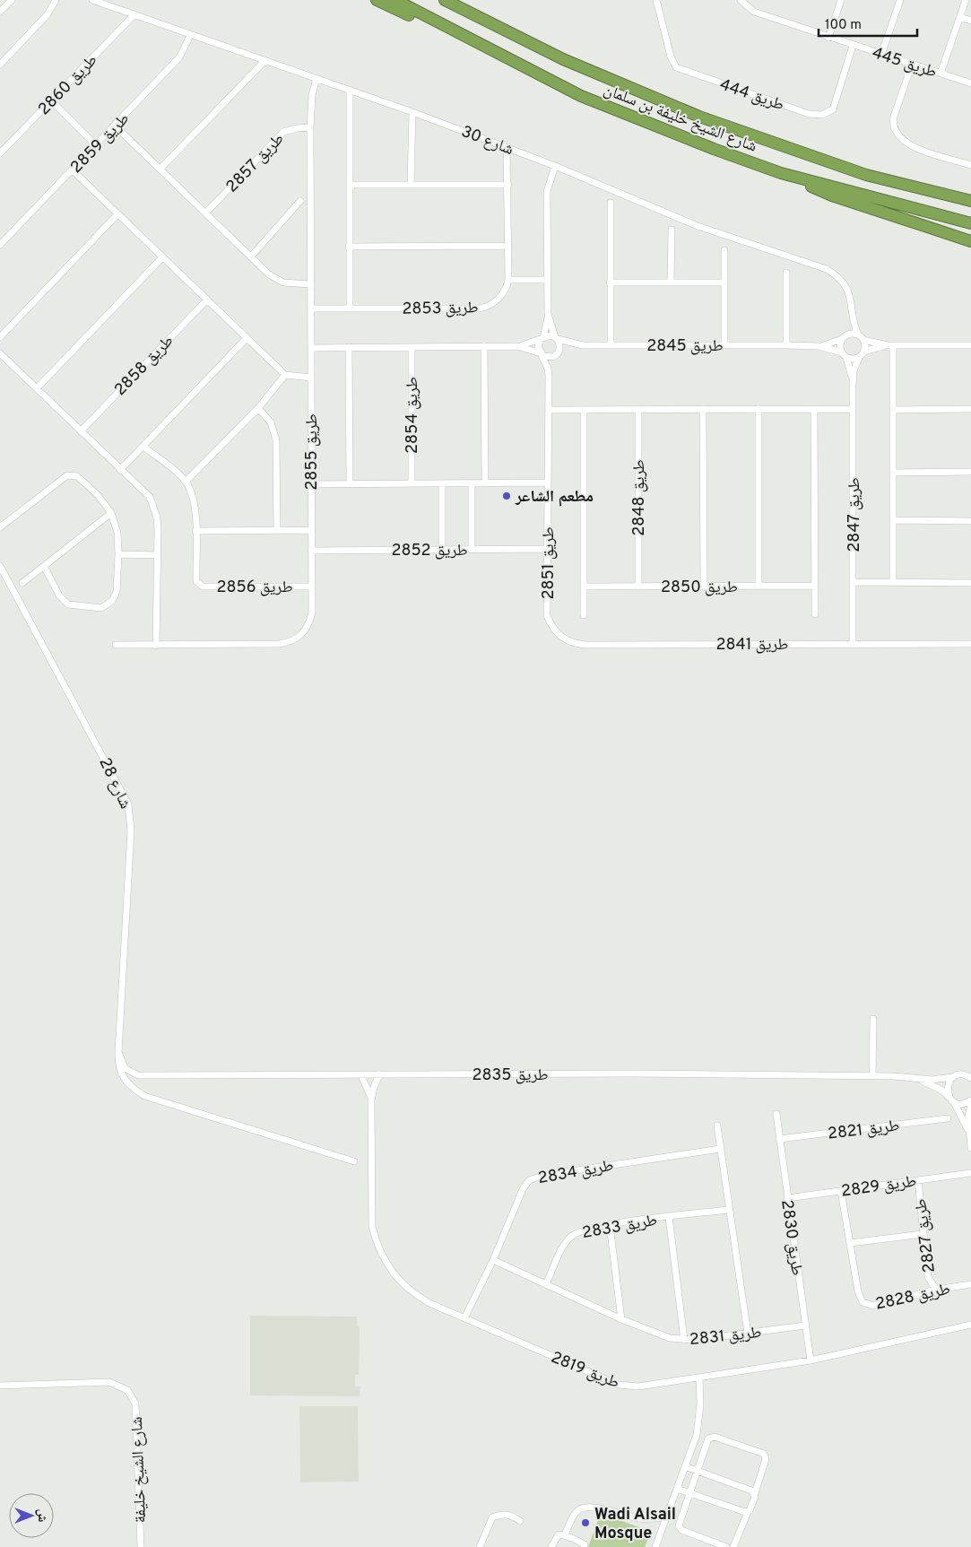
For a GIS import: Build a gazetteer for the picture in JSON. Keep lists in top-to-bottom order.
{
  "streets": {
    "highway": ["شارع الشيخ خليفة بن سلمان"],
    "street": [
      "طريق 445",
      "طريق 2860",
      "طريق 444",
      "شارع 30",
      "طريق 2859",
      "طريق 2857",
      "طريق 2853",
      "طريق 2845",
      "طريق 2858",
      "طريق 2854",
      "طريق 2855",
      "طريق 2848",
      "طريق 2847",
      "طريق 2852",
      "طريق 2851",
      "طريق 2856",
      "طريق 2850",
      "طريق 2841",
      "شارع 28",
      "طريق 2835",
      "طريق 2821",
      "طريق 2834",
      "طريق 2829",
      "طريق 2833",
      "طريق 2827",
      "طريق 2830",
      "طريق 2828",
      "طريق 2831",
      "طريق 2819",
      "شارع الشيخ خليفة"
    ]
  },
  "crossings": [
    ["طريق 445", "طريق 444"],
    ["طريق 2860", "شارع 30"],
    ["شارع 30", "طريق 2859"],
    ["شارع 30", "طريق 2853"],
    ["شارع 30", "طريق 2845"],
    ["شارع 30", "طريق 2855"],
    ["شارع 30", "طريق 2847"],
    ["طريق 2857", "طريق 2855"],
    ["طريق 2853", "طريق 2855"],
    ["طريق 2845", "طريق 2847"],
    ["طريق 2845", "طريق 2851"],
    ["طريق 2855", "طريق 2852"],
    ["طريق 2855", "طريق 2856"],
    ["طريق 2848", "طريق 2850"],
    ["طريق 2847", "طريق 2841"],
    ["طريق 2852", "طريق 2851"],
    ["طريق 2851", "طريق 2841"],
    ["شارع 28", "طريق 2835"],
    ["طريق 2835", "طريق 2819"],
    ["طريق 2821", "طريق 2830"],
    ["طريق 2834", "طريق 2831"],
    ["طريق 2834", "طريق 2819"],
    ["طريق 2829", "طريق 2827"],
    ["طريق 2829", "طريق 2830"],
    ["طريق 2829", "طريق 2828"],
    ["طريق 2833", "طريق 2831"],
    ["طريق 2827", "طريق 2828"],
    ["طريق 2830", "طريق 2831"],
    ["طريق 2830", "طريق 2819"]
  ],
  "places": ["مطعم الشاعر", "Wadi Alsail Mosque"],
  "scale_bar": "100 m",
  "north": "right"
}
